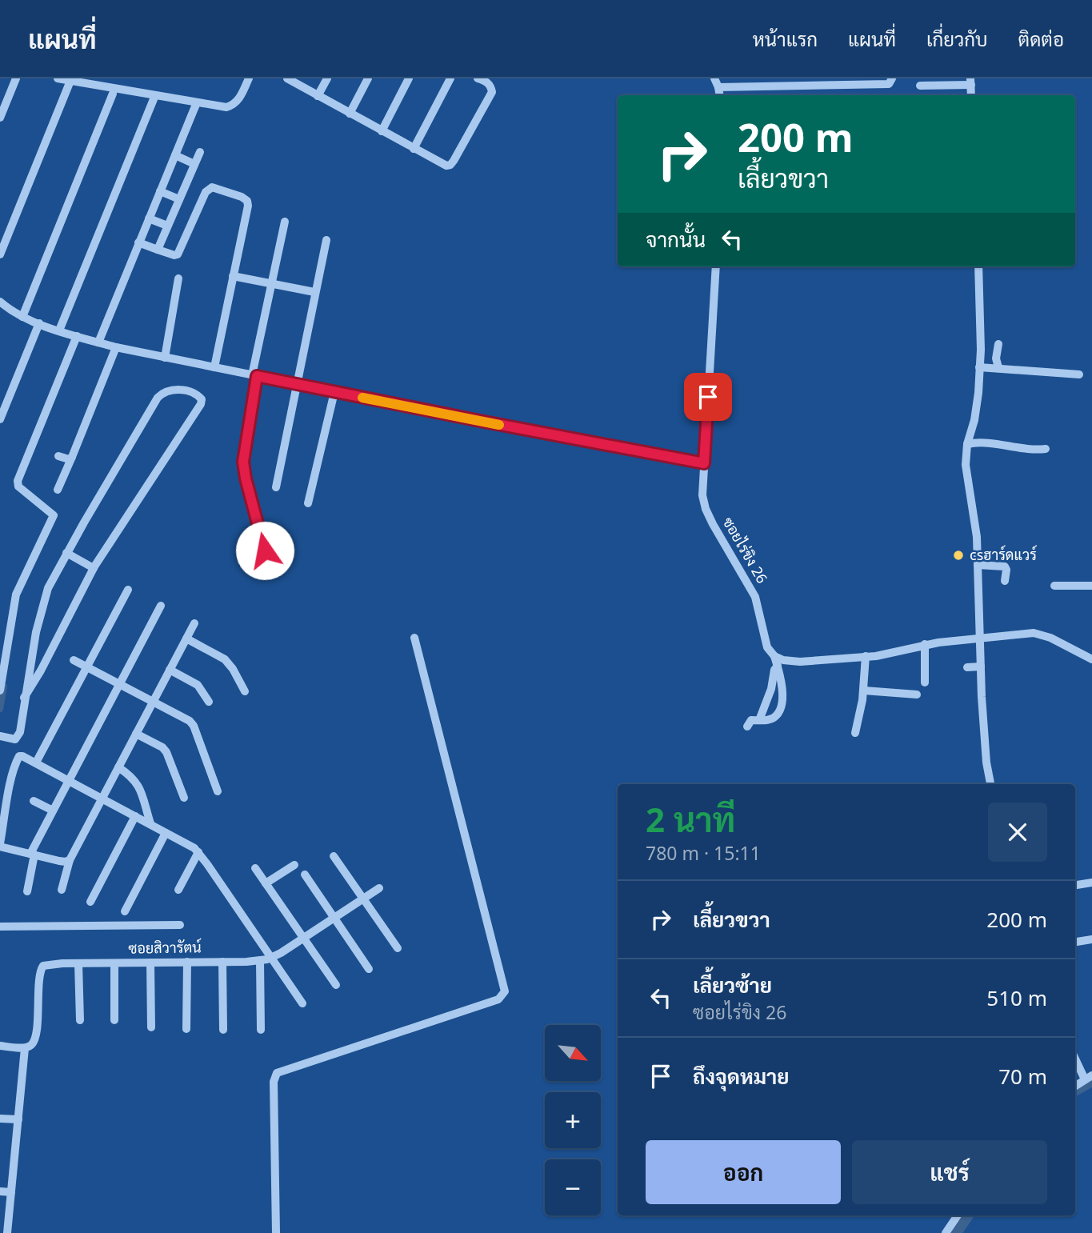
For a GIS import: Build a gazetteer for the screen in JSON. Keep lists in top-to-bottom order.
{
  "streets": {
    "street": ["ซอยไร่ขิง 26", "ซอยสิวารัตน์"]
  },
  "places": ["csฮาร์ดแวร์"],
  "north": "bottom right",
  "page": {
    "header": "แผนที่",
    "nav": [
      "หน้าแรก",
      "แผนที่",
      "เกี่ยวกับ",
      "ติดต่อ"
    ],
    "turn": ["200 m", "เลี้ยวขวา"],
    "then": "จากนั้น",
    "heading": ["2 นาที", "780 m · 15:11"],
    "list": [
      {
        "name": "เลี้ยวขวา",
        "value": "200 m"
      },
      {
        "name": "เลี้ยวซ้าย",
        "note": "ซอยไร่ขิง 26",
        "value": "510 m"
      },
      {
        "name": "ถึงจุดหมาย",
        "value": "70 m"
      }
    ],
    "map_buttons": ["+", "−"],
    "buttons": ["ออก", "แชร์"]
  }
}
